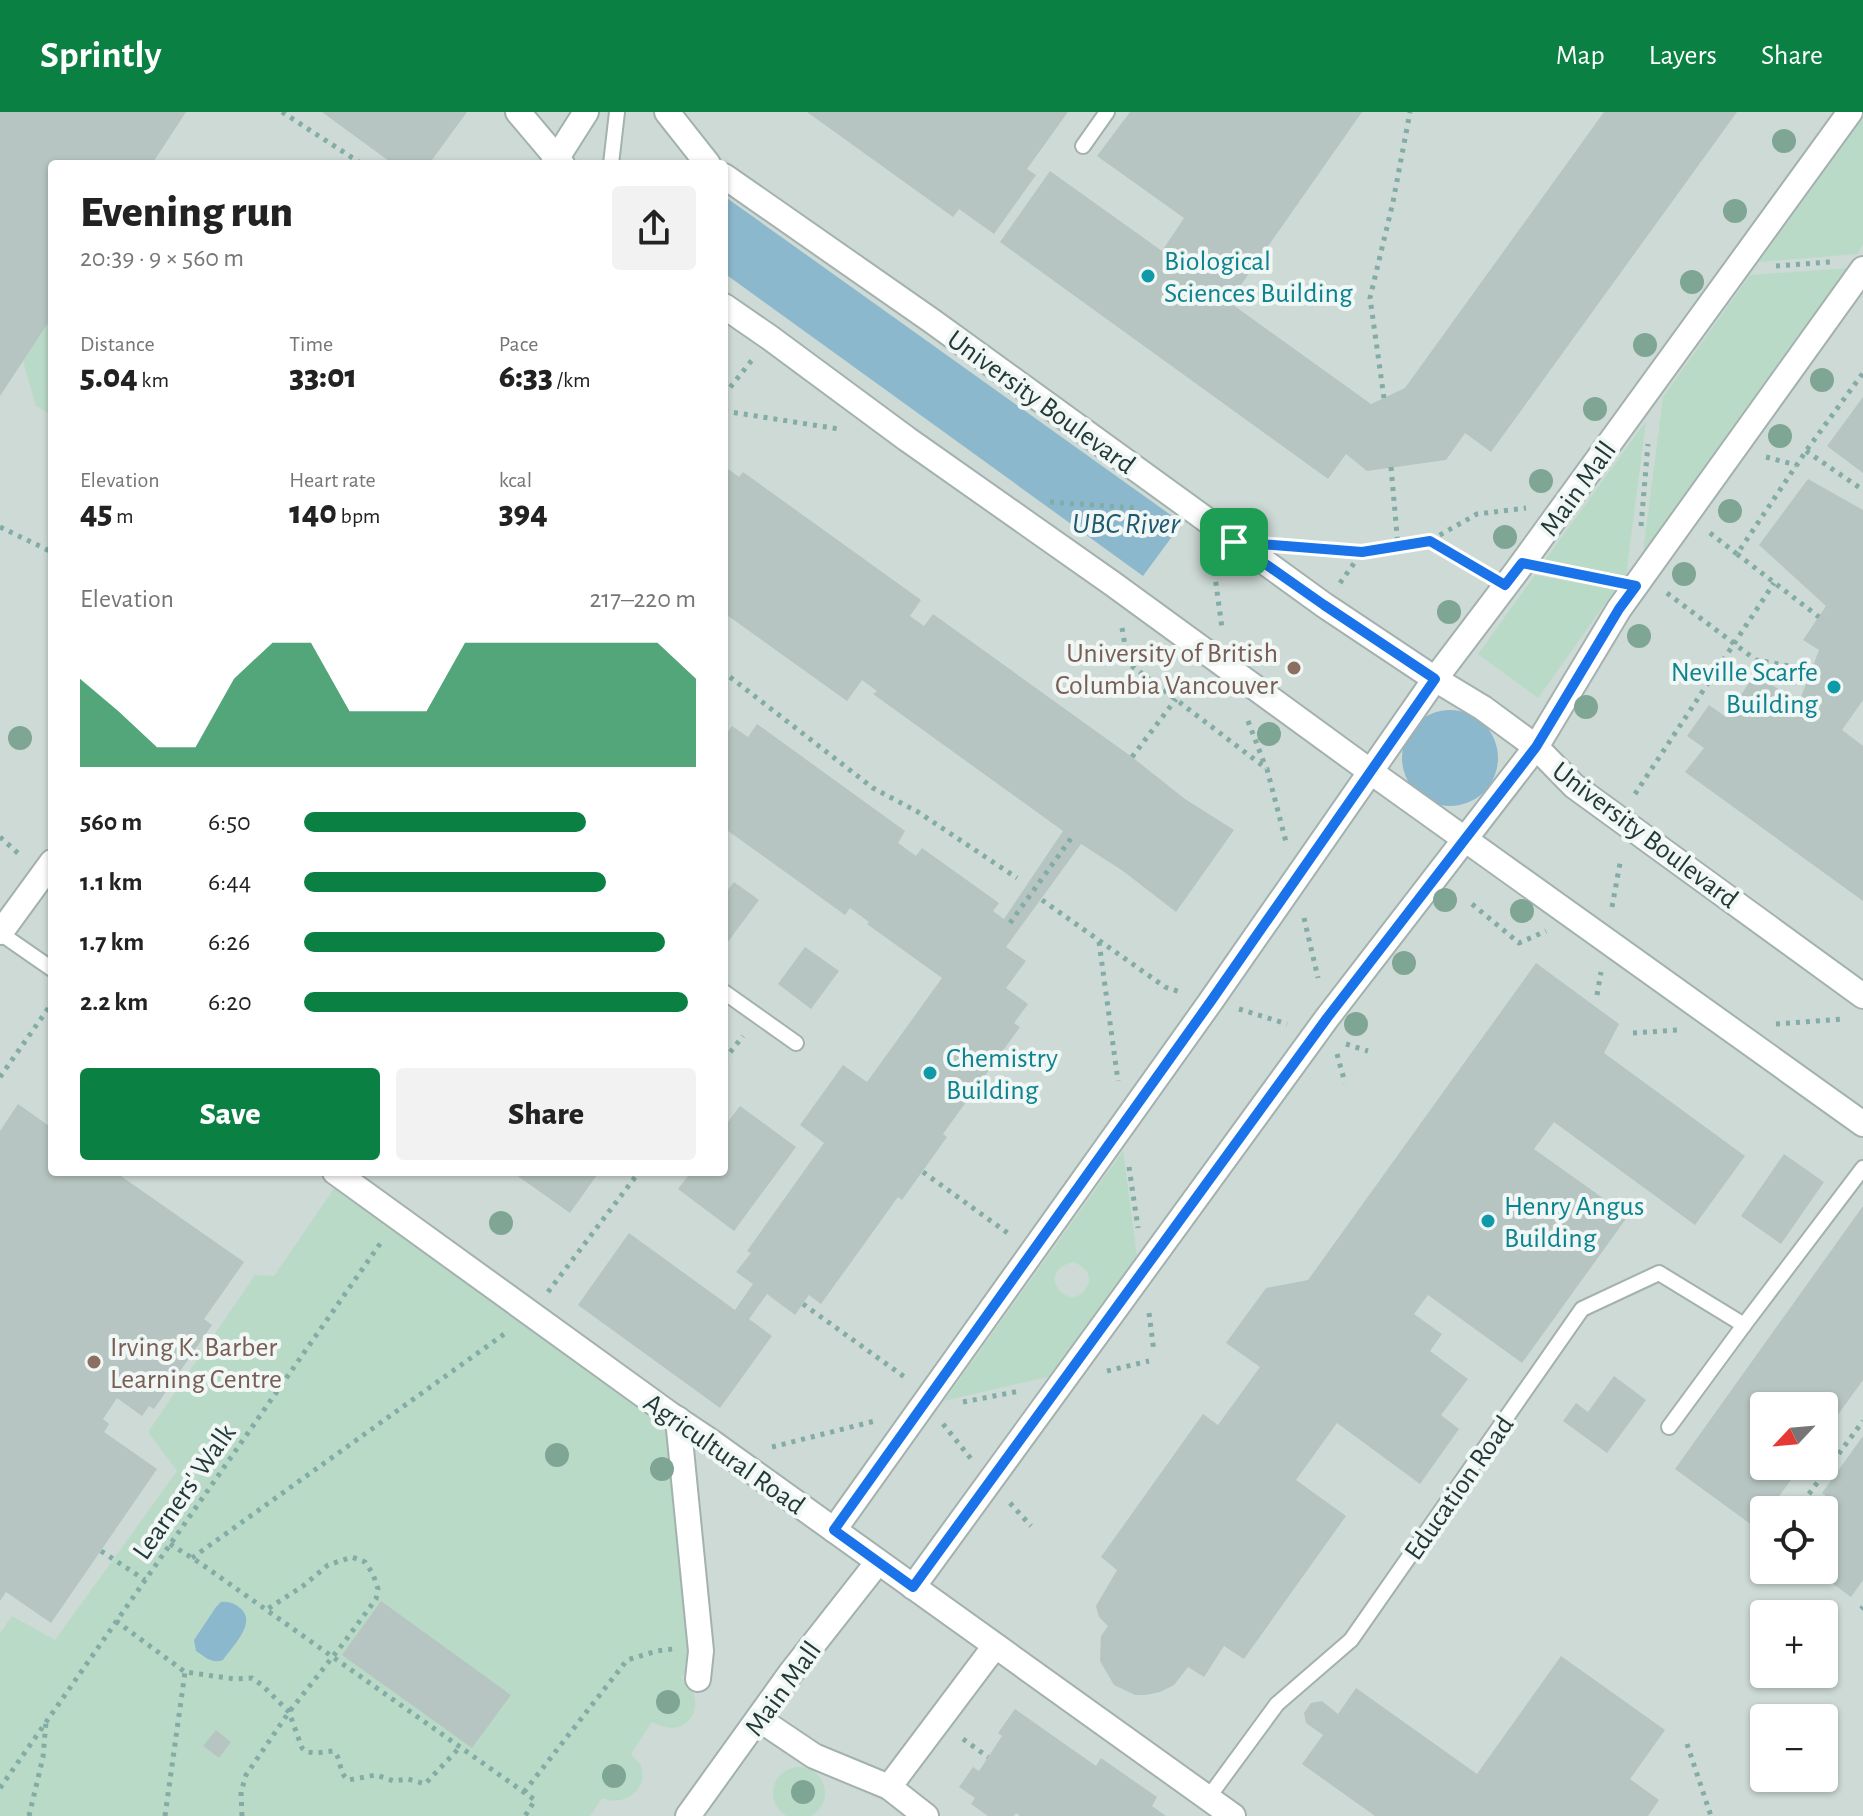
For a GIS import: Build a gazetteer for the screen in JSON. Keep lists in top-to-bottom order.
{
  "streets": {
    "street": ["University Boulevard", "Main Mall", "Agricultural Road"],
    "lane": ["Education Road"],
    "path": ["Learners' Walk"]
  },
  "crossings": [
    ["University Boulevard", "Main Mall"],
    ["Main Mall", "Agricultural Road"],
    ["Agricultural Road", "Education Road"],
    ["Agricultural Road", "Learners' Walk"]
  ],
  "water": ["UBC River"],
  "places": [
    "Biological Sciences Building",
    "University of British Columbia Vancouver",
    "Neville Scarfe Building",
    "Chemistry Building",
    "Henry Angus Building",
    "Irving K. Barber Learning Centre"
  ],
  "north": "bottom left",
  "page": {
    "header": "Sprintly",
    "nav": ["Map", "Layers", "Share"],
    "heading": ["Evening run", "20:39 · 9 × 560 m"],
    "stats": [
      ["Distance", "5.04 km"],
      ["Time", "33:01"],
      ["Pace", "6:33 /km"],
      ["Elevation", "45 m"],
      ["Heart rate", "140 bpm"],
      ["kcal", "394"]
    ],
    "chart": ["Elevation", "217–220 m"],
    "list": [
      {
        "name": "560 m",
        "note": "6:50"
      },
      {
        "name": "1.1 km",
        "note": "6:44"
      },
      {
        "name": "1.7 km",
        "note": "6:26"
      },
      {
        "name": "2.2 km",
        "note": "6:20"
      }
    ],
    "buttons": ["Save", "Share"],
    "map_buttons": ["+", "−"]
  }
}
